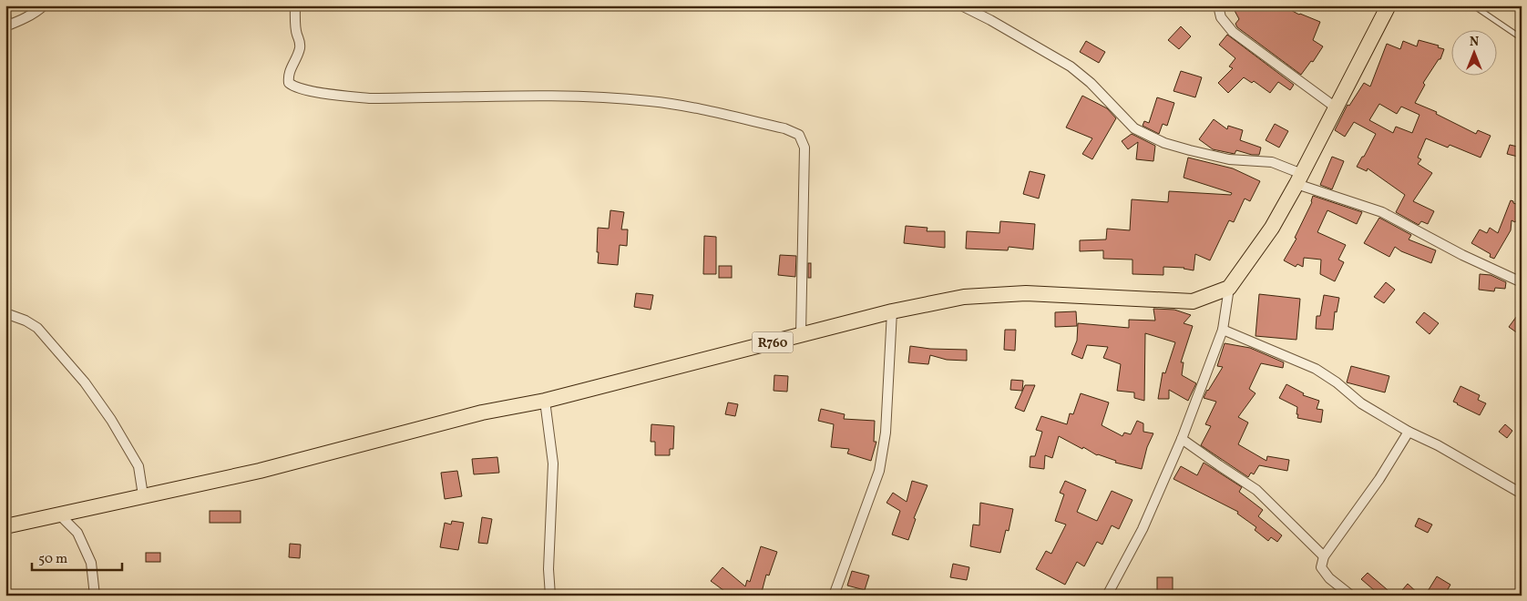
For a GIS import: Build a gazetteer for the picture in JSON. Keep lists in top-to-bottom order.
{
  "streets": {
    "main road": ["R760"]
  },
  "scale_bar": "50 m",
  "north": "top"
}
